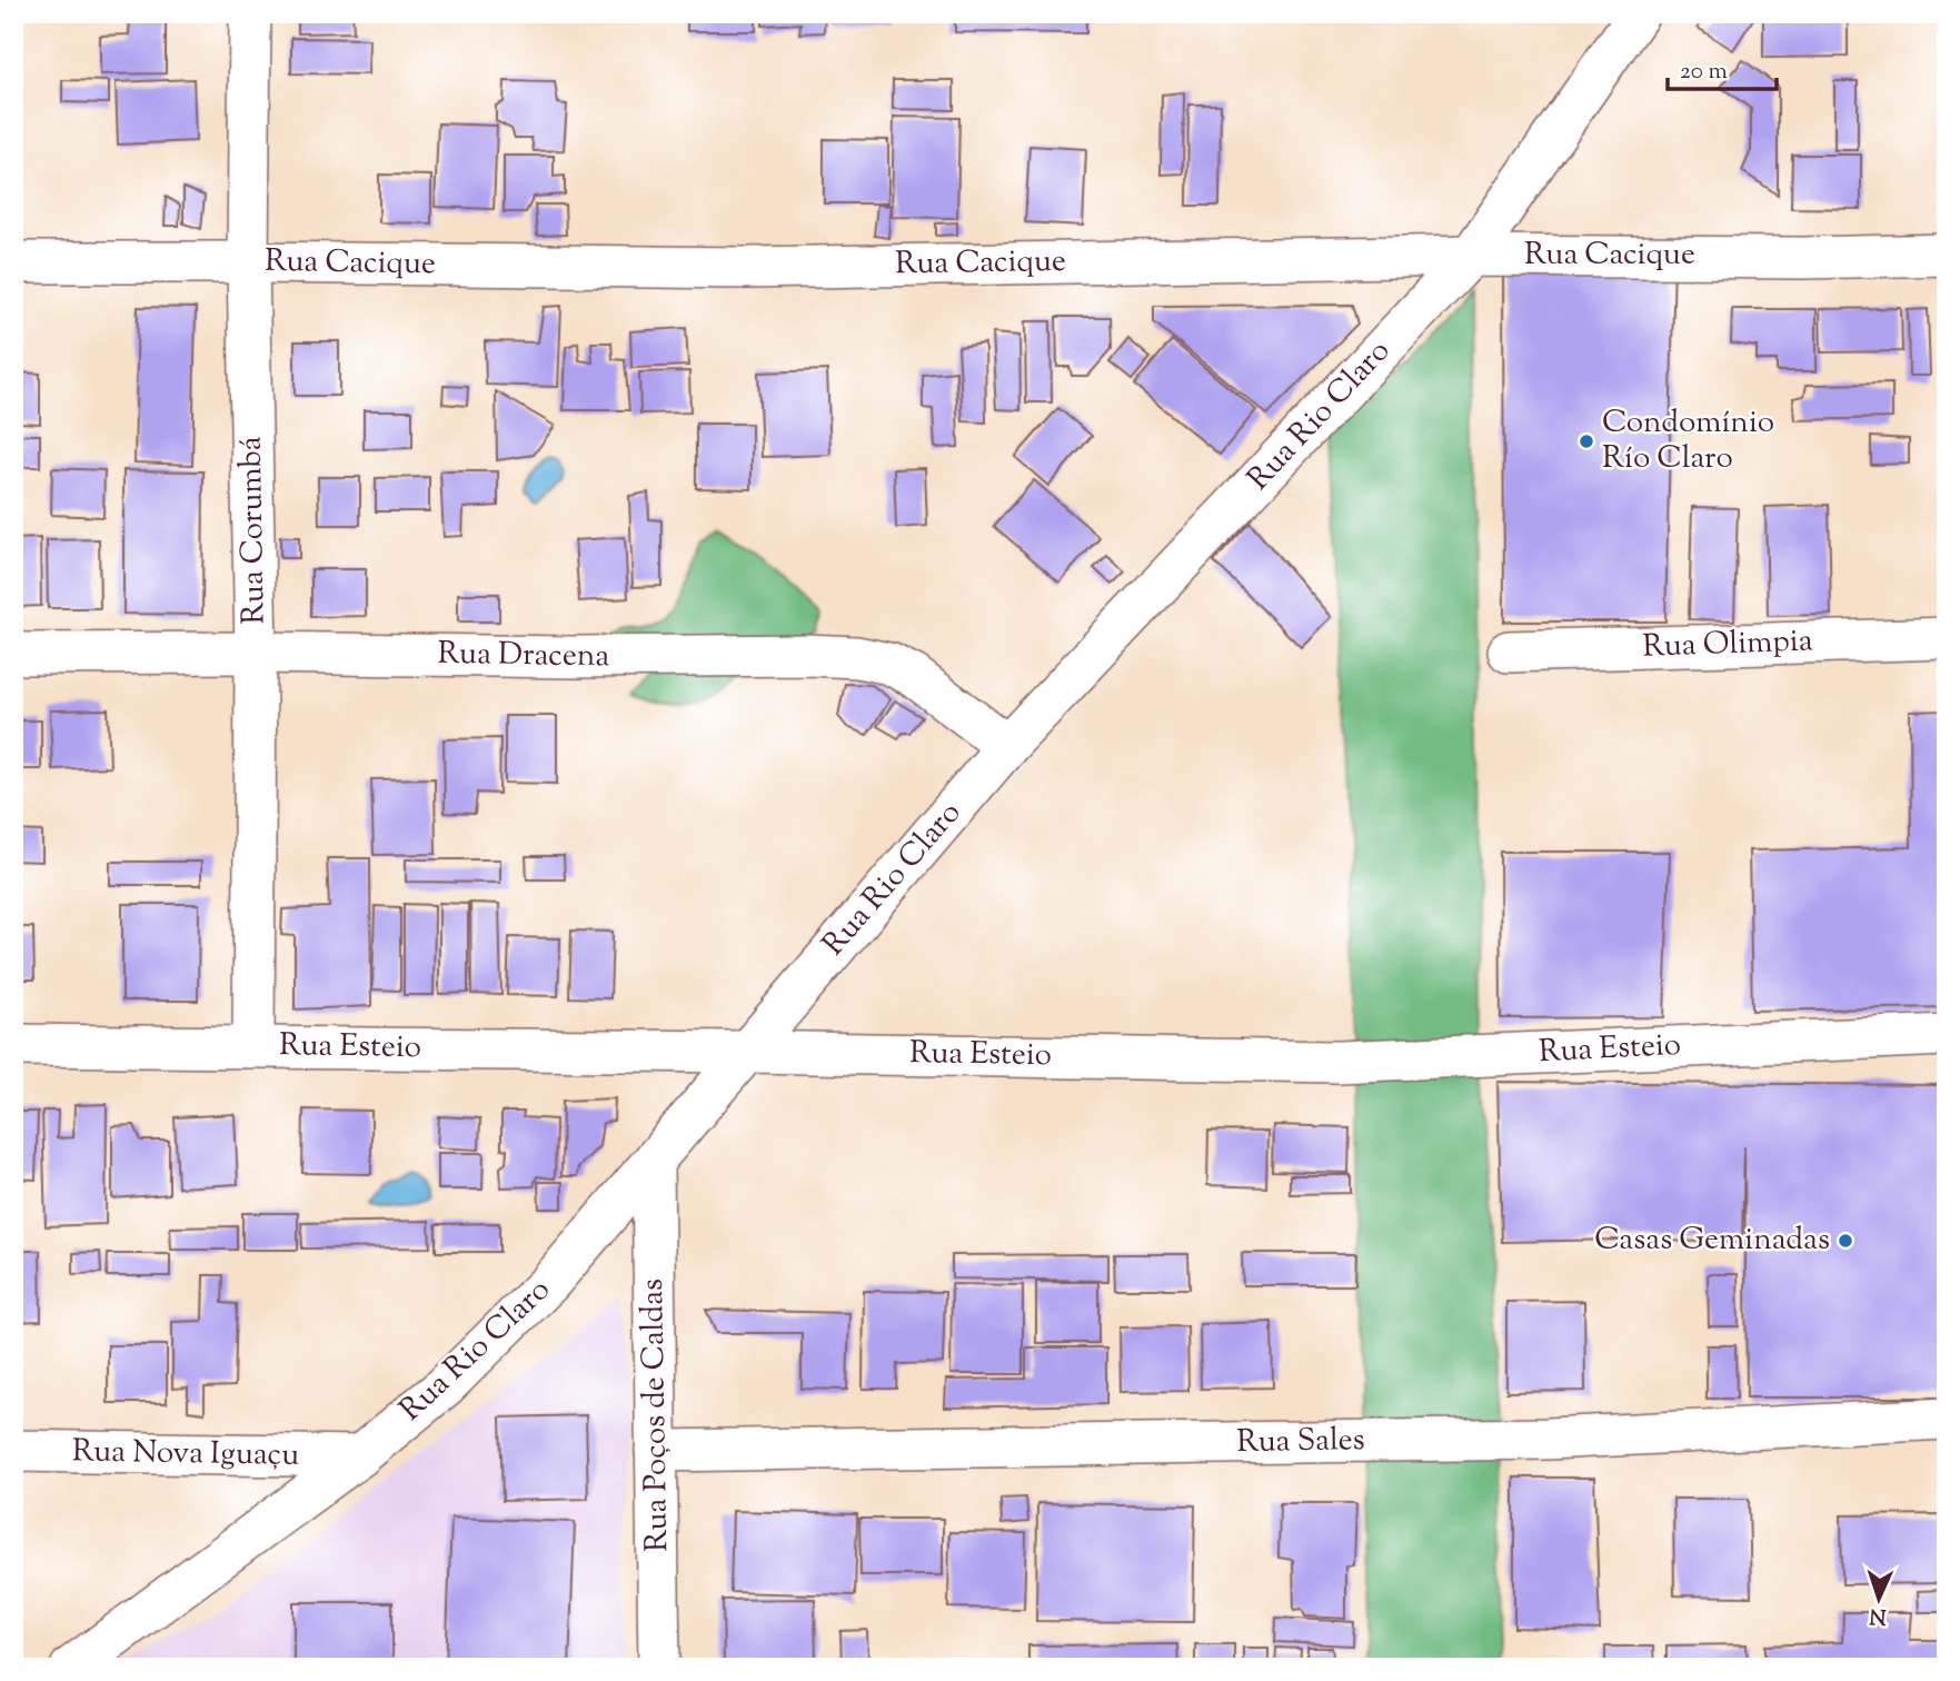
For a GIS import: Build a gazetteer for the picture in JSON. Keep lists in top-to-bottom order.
{
  "streets": {
    "street": [
      "Rua Cacique",
      "Rua Rio Claro",
      "Rua Corumbá",
      "Rua Olimpia",
      "Rua Dracena",
      "Rua Esteio",
      "Rua Poços de Caldas",
      "Rua Sales",
      "Rua Nova Iguaçu"
    ]
  },
  "crossings": [
    ["Rua Cacique", "Rua Rio Claro"],
    ["Rua Cacique", "Rua Corumbá"],
    ["Rua Rio Claro", "Rua Dracena"],
    ["Rua Rio Claro", "Rua Esteio"],
    ["Rua Rio Claro", "Rua Poços de Caldas"],
    ["Rua Rio Claro", "Rua Nova Iguaçu"],
    ["Rua Corumbá", "Rua Dracena"],
    ["Rua Corumbá", "Rua Esteio"],
    ["Rua Poços de Caldas", "Rua Sales"]
  ],
  "places": ["Condomínio Río Claro", "Casas Geminadas"],
  "scale_bar": "20 m",
  "north": "bottom"
}
